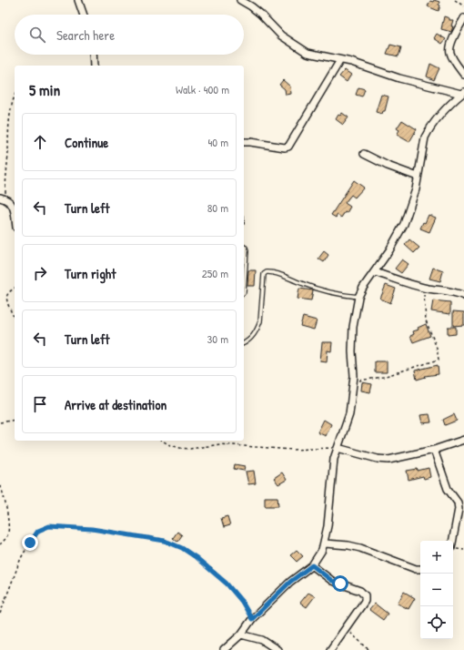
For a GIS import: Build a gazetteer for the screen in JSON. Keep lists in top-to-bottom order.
{
  "page": {
    "search": "Search here",
    "heading": ["5 min", "Walk · 400 m"],
    "list": [
      ["Continue", "40 m"],
      ["Turn left", "80 m"],
      ["Turn right", "250 m"],
      ["Turn left", "30 m"],
      "Arrive at destination"
    ],
    "map_buttons": ["+", "−"]
  }
}
